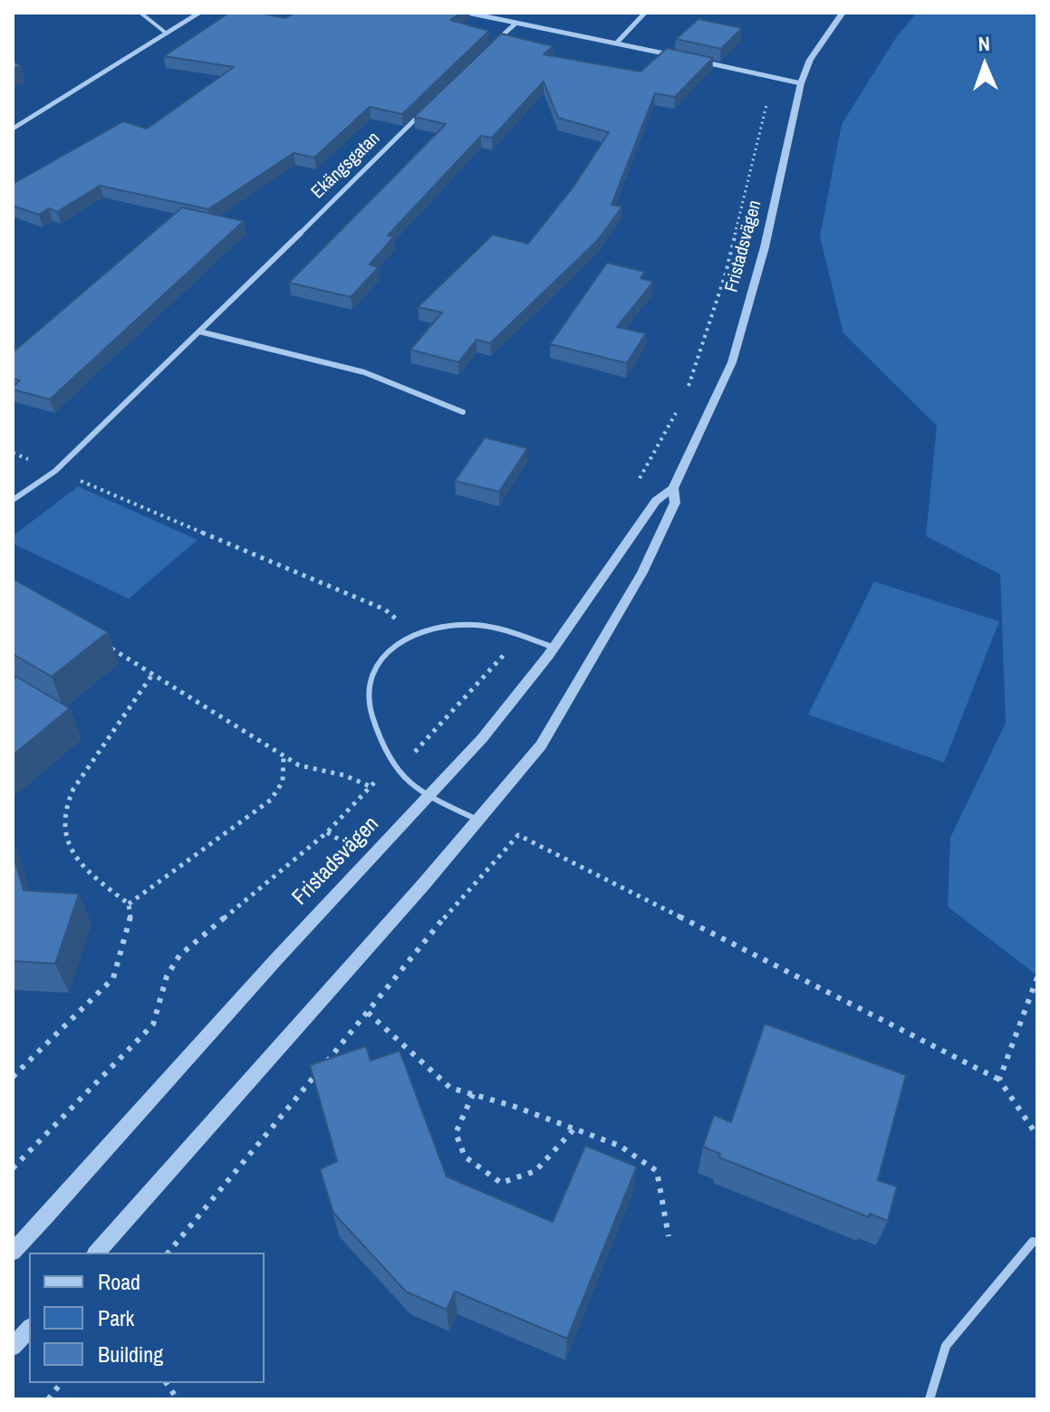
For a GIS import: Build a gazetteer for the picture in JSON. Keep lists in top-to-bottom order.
{
  "streets": {
    "street": ["Ekängsgatan", "Fristadsvägen"]
  },
  "legend": ["Road", "Park", "Building"],
  "north": "top"
}
